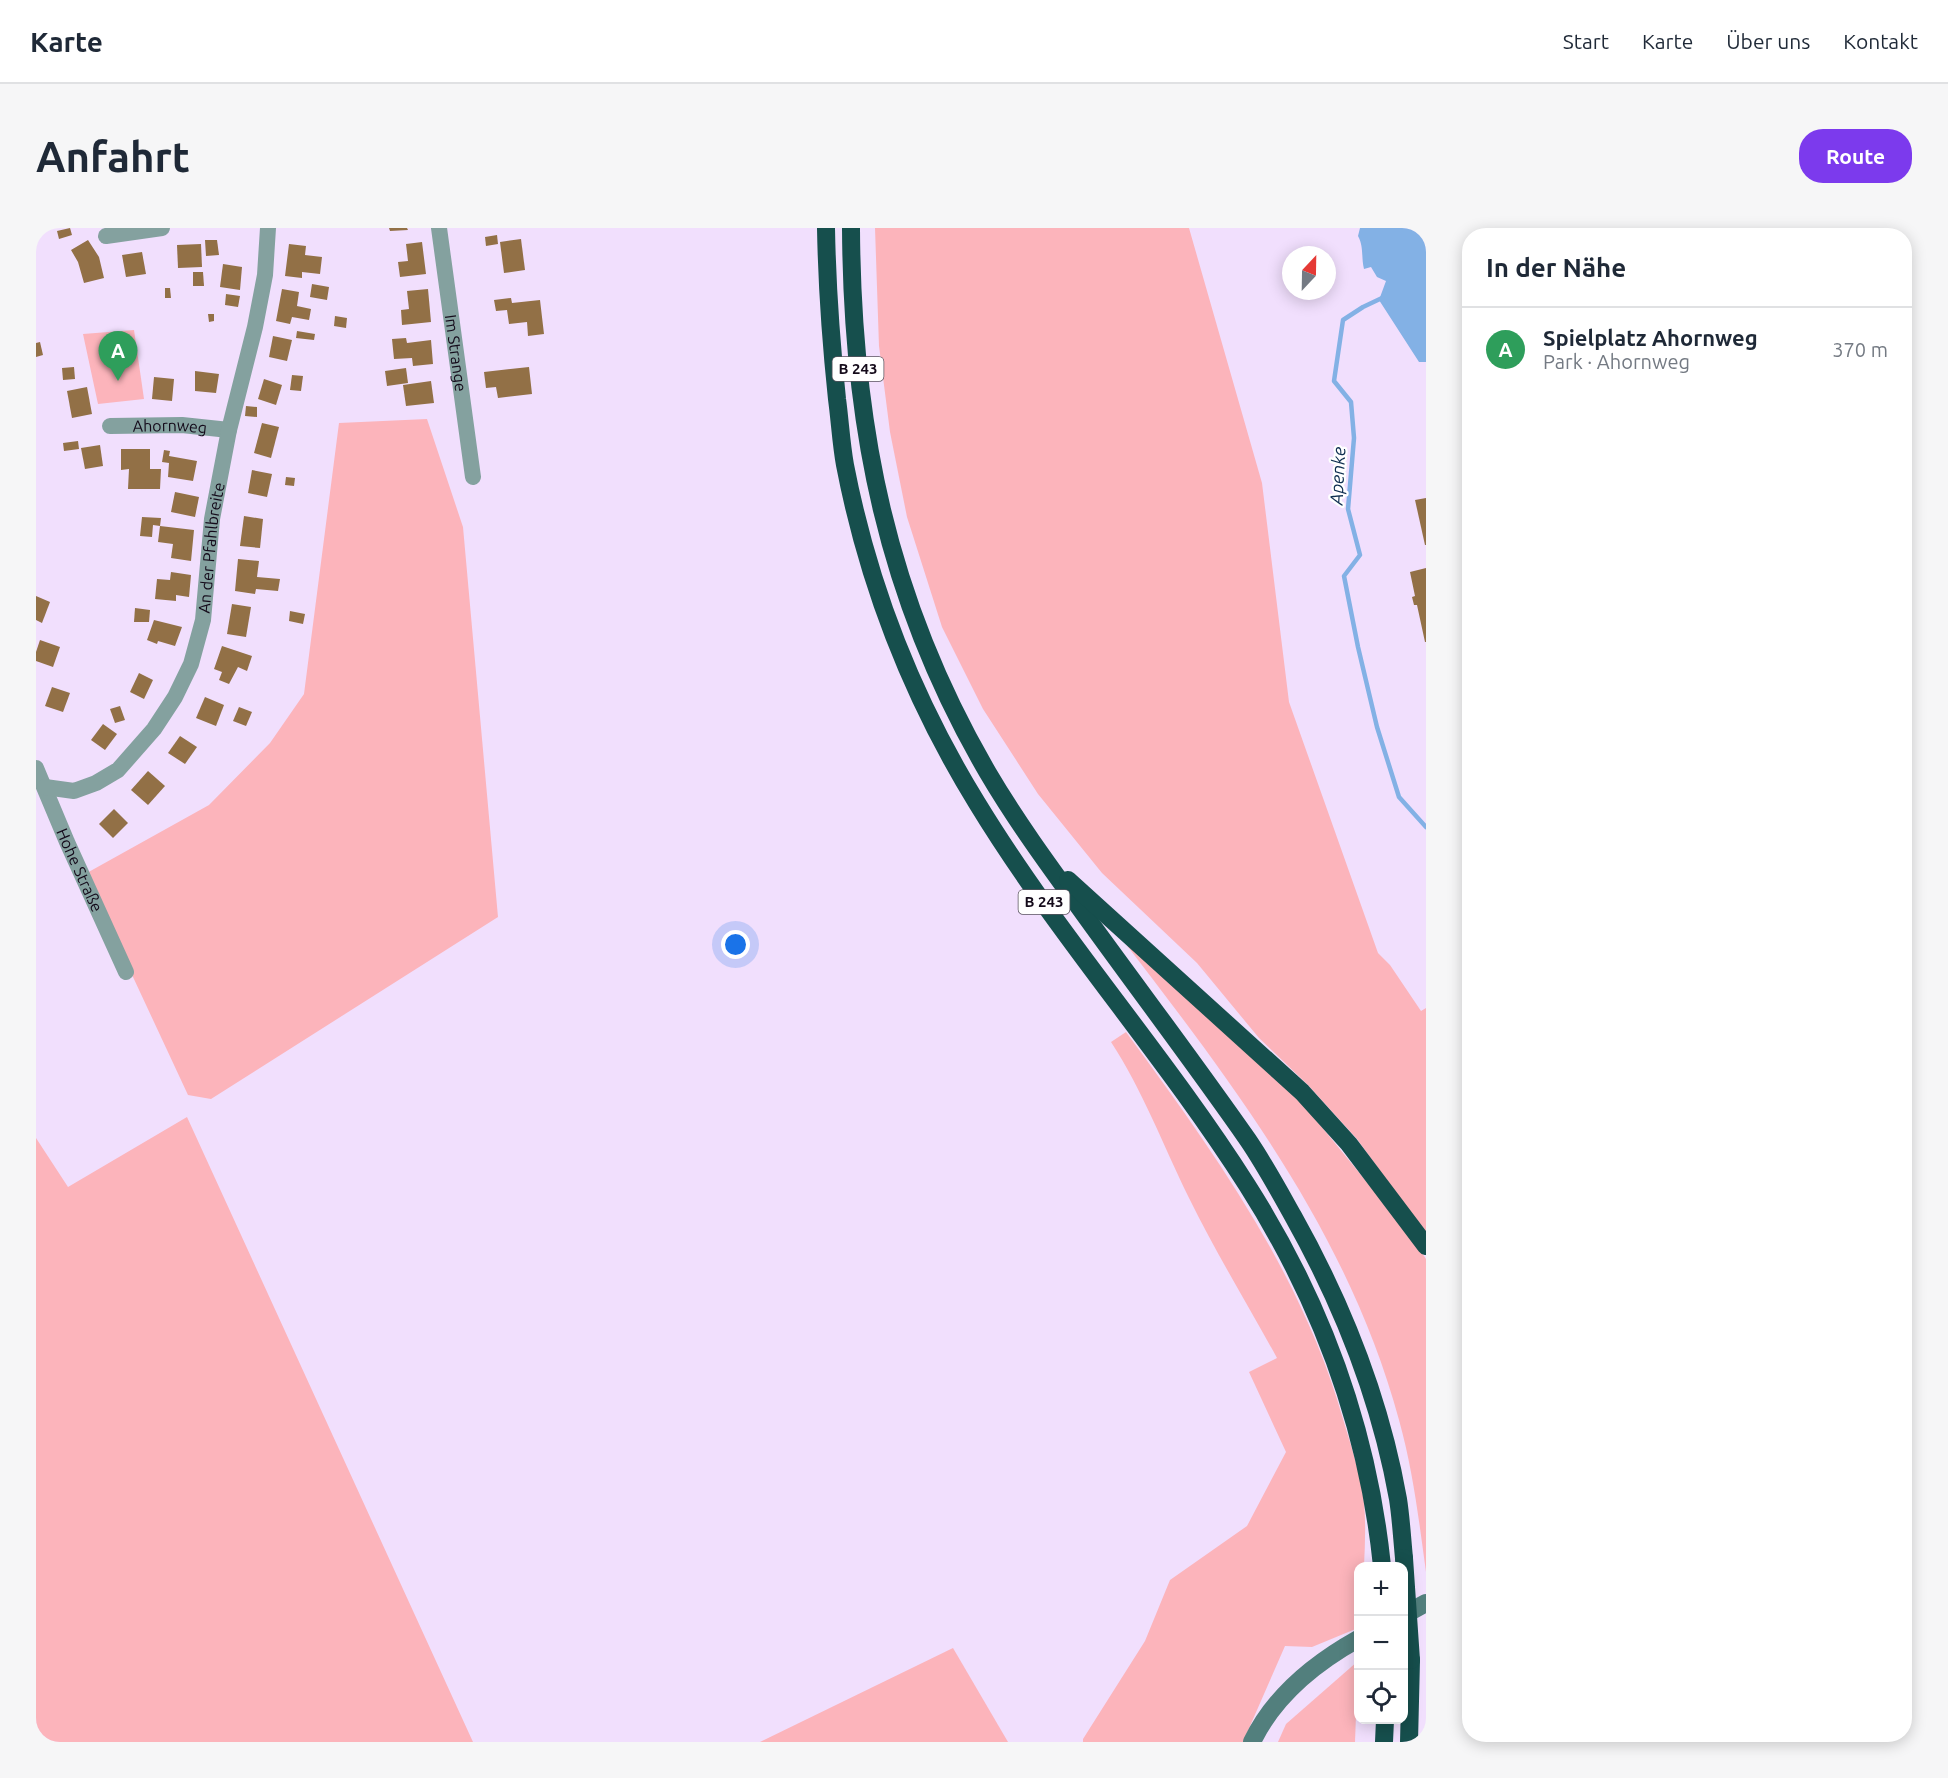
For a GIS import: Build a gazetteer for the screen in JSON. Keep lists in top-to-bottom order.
{
  "streets": {
    "highway": ["B 243"],
    "street": [
      "Im Strange",
      "Ahornweg",
      "An der Pfahlbreite",
      "Hohe Straße"
    ]
  },
  "crossings": [
    ["Ahornweg", "An der Pfahlbreite"],
    ["An der Pfahlbreite", "Hohe Straße"]
  ],
  "water": ["Apenke"],
  "north": "top",
  "page": {
    "header": "Karte",
    "nav": [
      "Start",
      "Karte",
      "Über uns",
      "Kontakt"
    ],
    "buttons": "Route",
    "title": "Anfahrt",
    "heading": "In der Nähe",
    "list": [
      {
        "mark": "A",
        "name": "Spielplatz Ahornweg",
        "note": "Park · Ahornweg",
        "value": "370 m"
      }
    ],
    "pins": "A",
    "map_buttons": ["+", "−"]
  }
}
